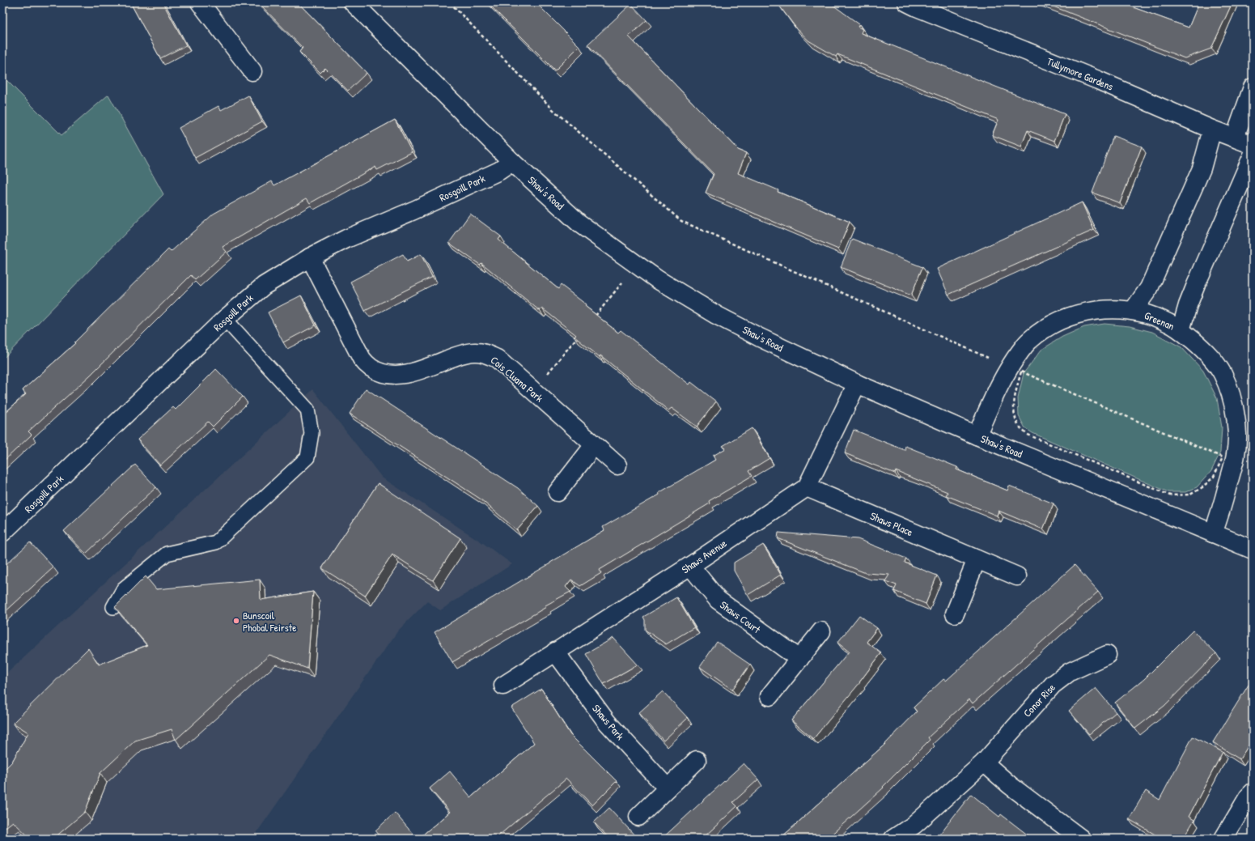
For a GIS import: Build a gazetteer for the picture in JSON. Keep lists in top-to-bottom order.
{
  "streets": {
    "street": [
      "Tullymore Gardens",
      "Rosgoill Park",
      "Shaw's Road",
      "Greenan",
      "Cois Cluana Park",
      "Shaws Place",
      "Shaws Avenue",
      "Shaws Court",
      "Conor Rise",
      "Shaws Park"
    ]
  },
  "crossings": [
    ["Rosgoill Park", "Shaw's Road"],
    ["Rosgoill Park", "Cois Cluana Park"],
    ["Shaw's Road", "Greenan"],
    ["Shaws Place", "Shaws Avenue"],
    ["Shaws Avenue", "Shaws Court"],
    ["Shaws Avenue", "Shaws Park"]
  ],
  "places": ["Bunscoil Phobal Feirste"]
}
